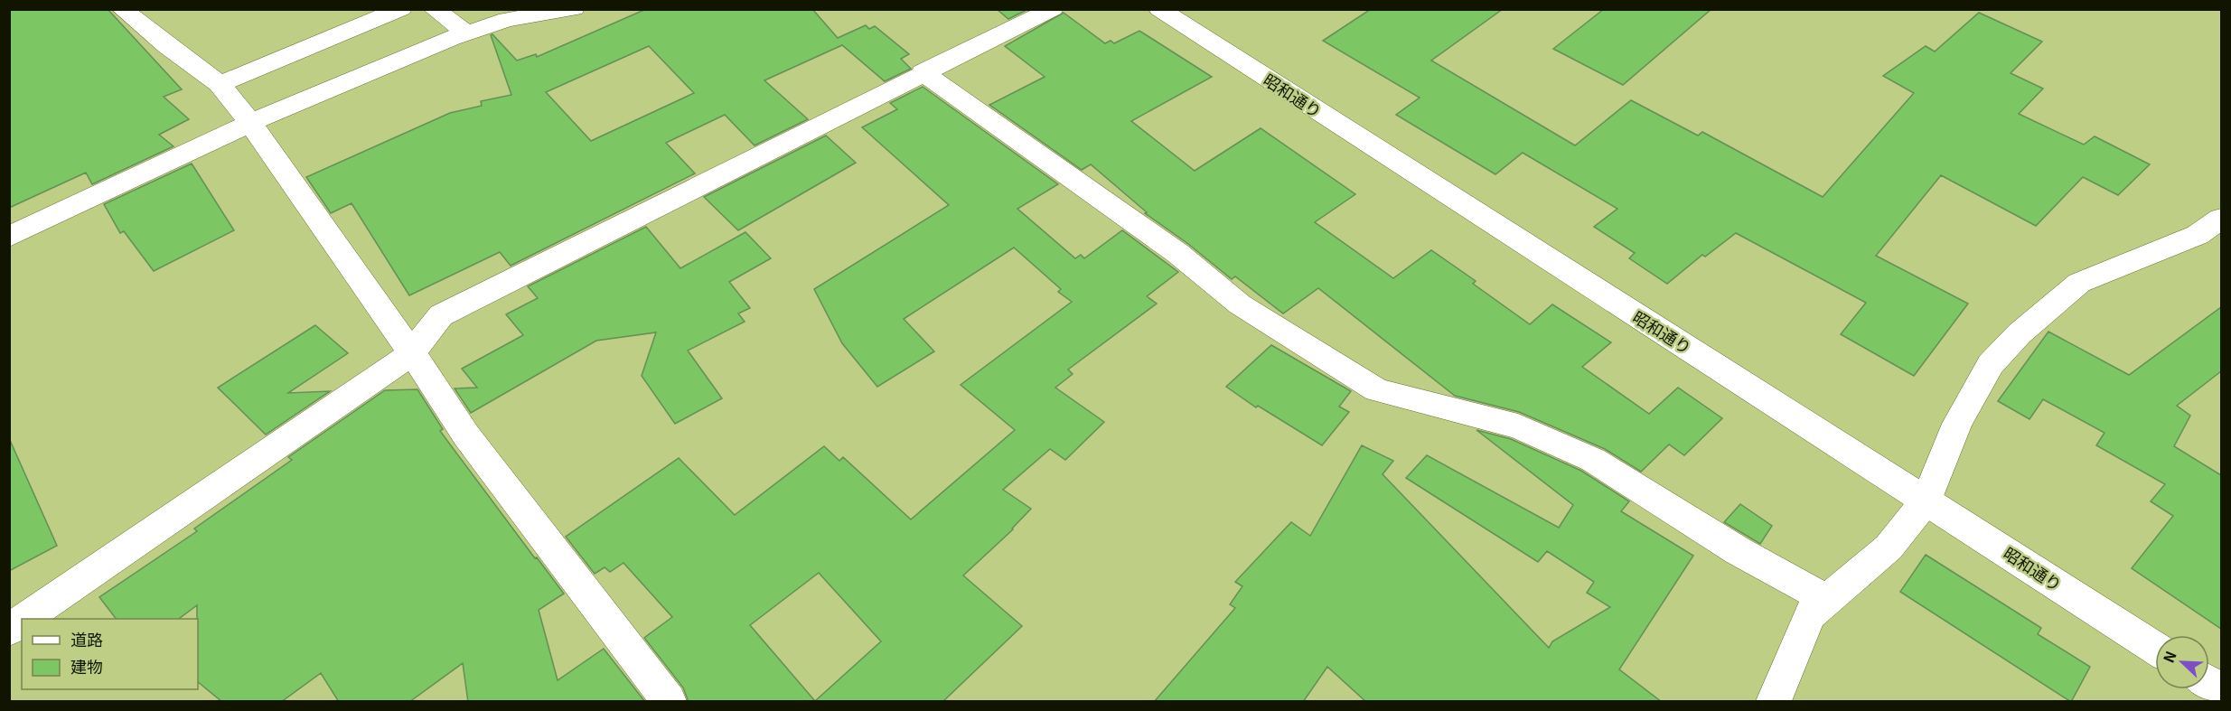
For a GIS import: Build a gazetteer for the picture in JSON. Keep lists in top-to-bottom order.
{
  "streets": {
    "street": ["昭和通り"]
  },
  "legend": ["道路", "建物"],
  "north": "top left"
}
